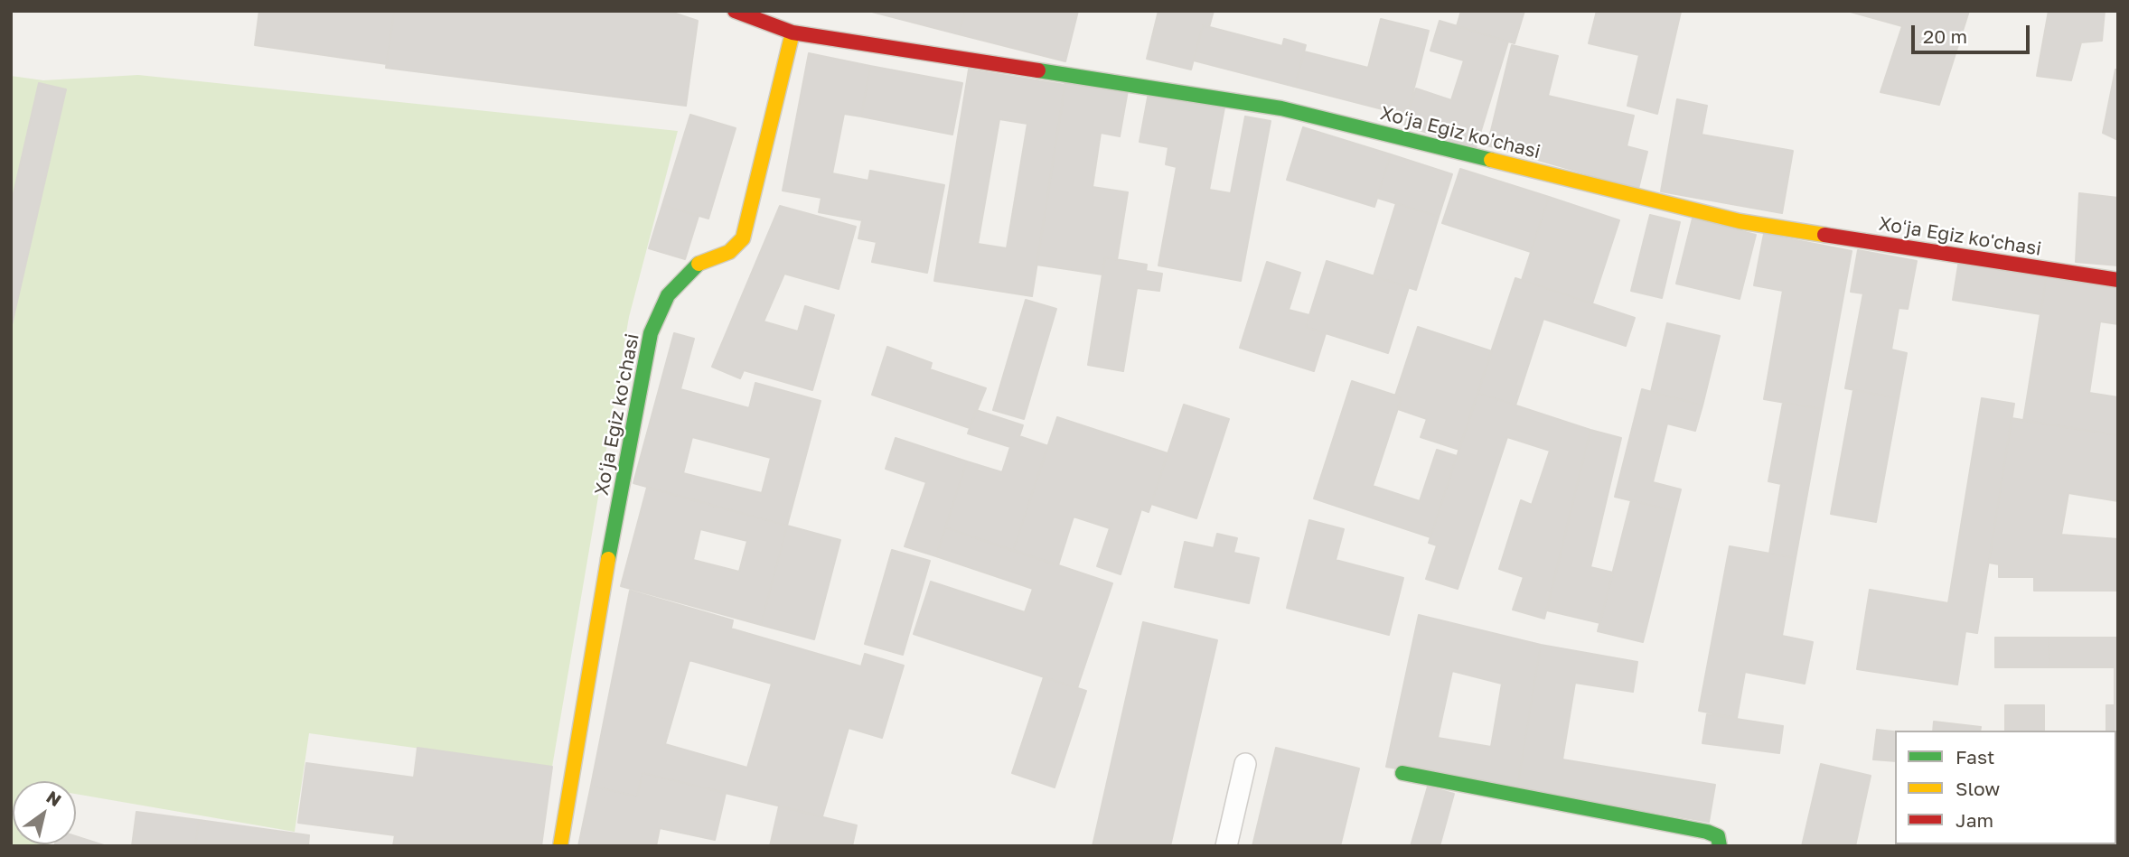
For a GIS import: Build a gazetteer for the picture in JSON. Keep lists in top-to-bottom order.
{
  "streets": {
    "street": ["Xoʻja Egiz ko'chasi"]
  },
  "legend": ["Fast", "Slow", "Jam"],
  "scale_bar": "20 m",
  "north": "top right"
}
